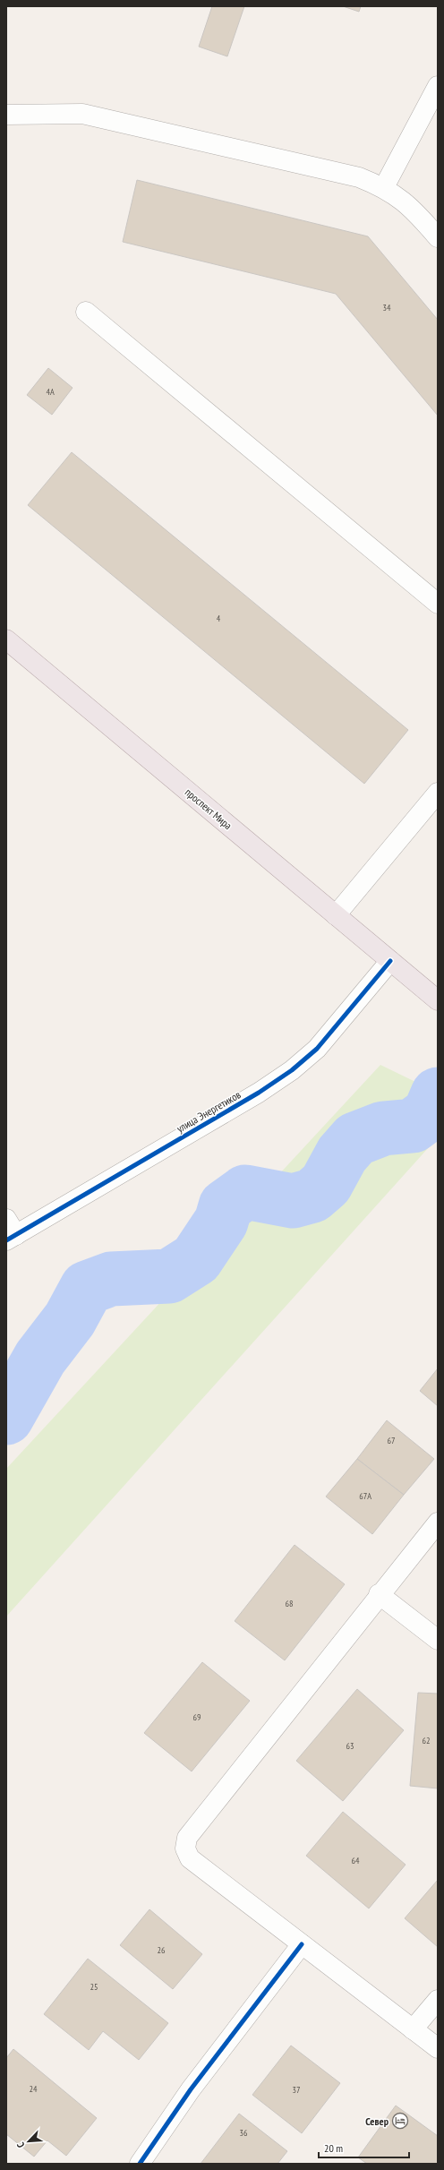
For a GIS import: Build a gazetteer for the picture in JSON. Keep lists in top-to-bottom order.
{
  "streets": {
    "main road": ["проспект Мира"],
    "street": ["улица Энергетиков"]
  },
  "crossings": [
    ["проспект Мира", "улица Энергетиков"]
  ],
  "places": {
    "hotel": ["Север"]
  },
  "house_numbers": [
    "34",
    "4А",
    "4",
    "67",
    "67А",
    "68",
    "69",
    "62",
    "63",
    "64",
    "26",
    "25",
    "24",
    "37",
    "36"
  ],
  "scale_bar": "20 m",
  "north": "bottom left"
}
